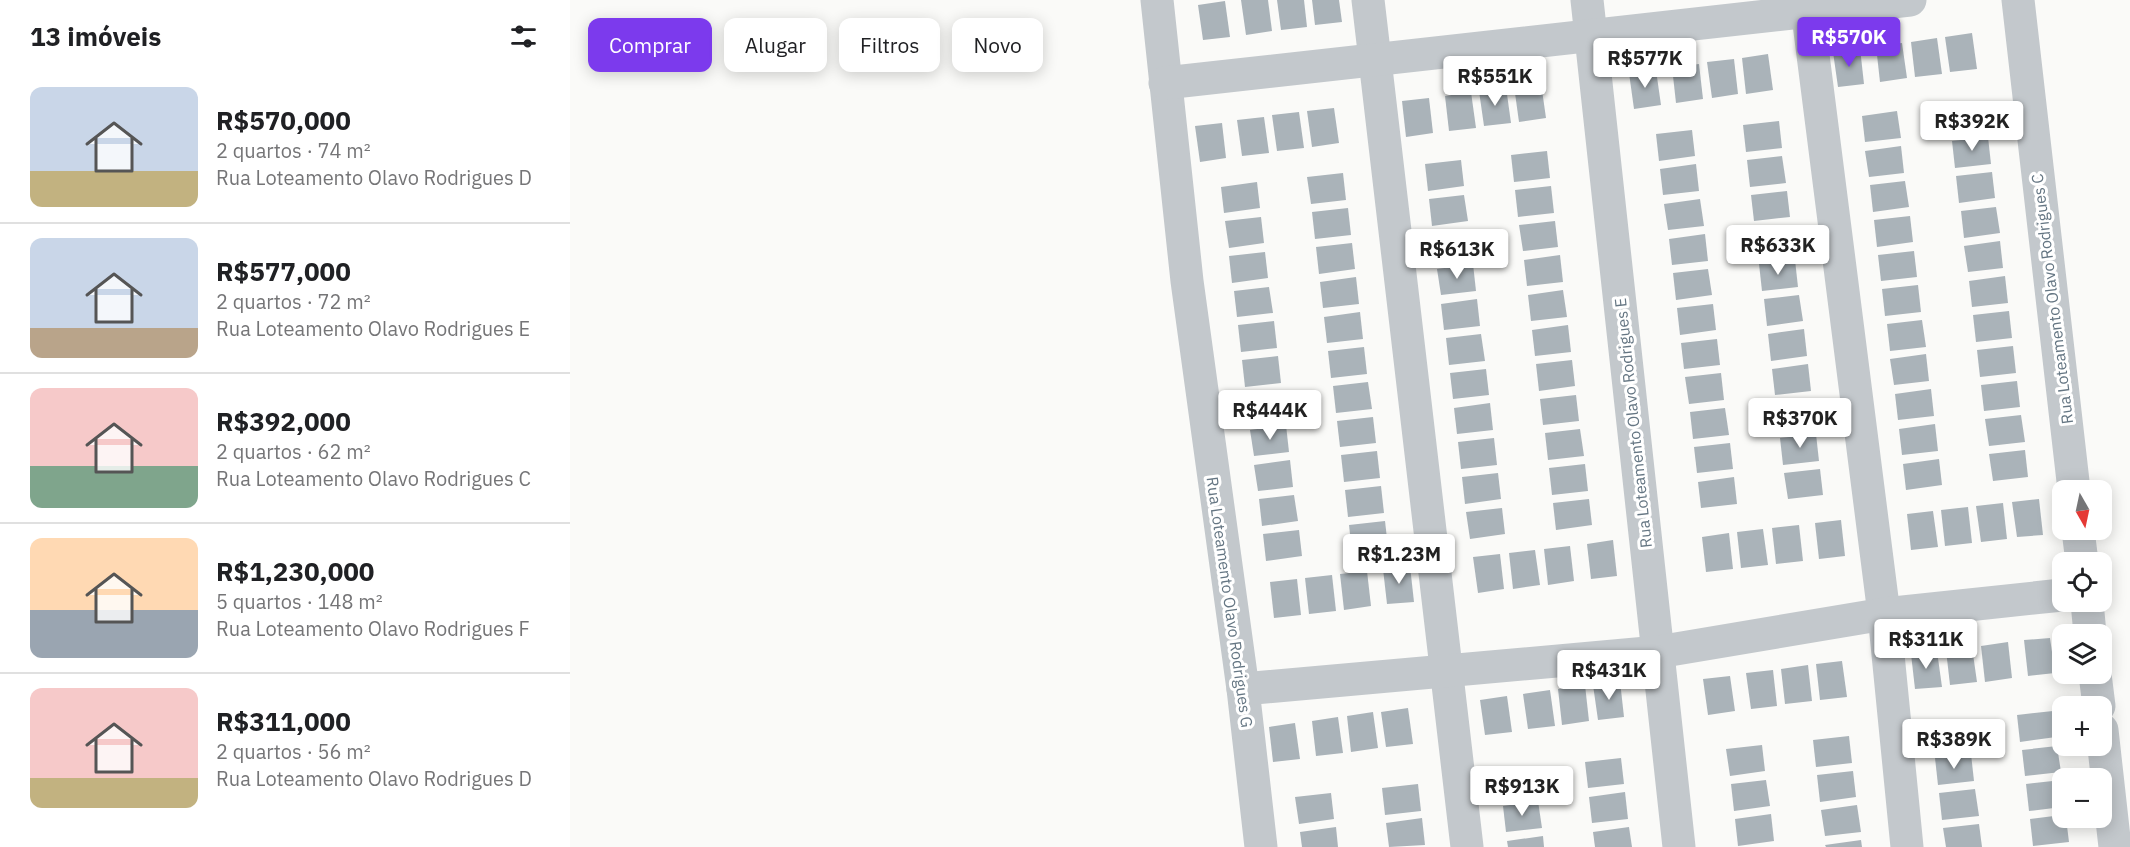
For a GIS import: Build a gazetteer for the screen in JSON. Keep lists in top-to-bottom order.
{
  "streets": {
    "street": ["Rua Loteamento Olavo Rodrigues C", "Rua Loteamento Olavo Rodrigues E", "Rua Loteamento Olavo Rodrigues G"]
  },
  "north": "bottom",
  "page": {
    "heading": "13 imóveis",
    "price": [
      "R$570K",
      "R$577K",
      "R$551K",
      "R$392K",
      "R$633K",
      "R$613K",
      "R$444K",
      "R$370K",
      "R$1.23M",
      "R$311K",
      "R$431K",
      "R$389K",
      "R$913K"
    ],
    "chip": [
      "Comprar",
      "Alugar",
      "Filtros",
      "Novo"
    ],
    "list": [
      {
        "name": "R$570,000",
        "note": "2 quartos · 74 m² · Rua Loteamento Olavo Rodrigues D"
      },
      {
        "name": "R$577,000",
        "note": "2 quartos · 72 m² · Rua Loteamento Olavo Rodrigues E"
      },
      {
        "name": "R$392,000",
        "note": "2 quartos · 62 m² · Rua Loteamento Olavo Rodrigues C"
      },
      {
        "name": "R$1,230,000",
        "note": "5 quartos · 148 m² · Rua Loteamento Olavo Rodrigues F"
      },
      {
        "name": "R$311,000",
        "note": "2 quartos · 56 m² · Rua Loteamento Olavo Rodrigues D"
      }
    ],
    "map_buttons": ["+", "−"]
  }
}
